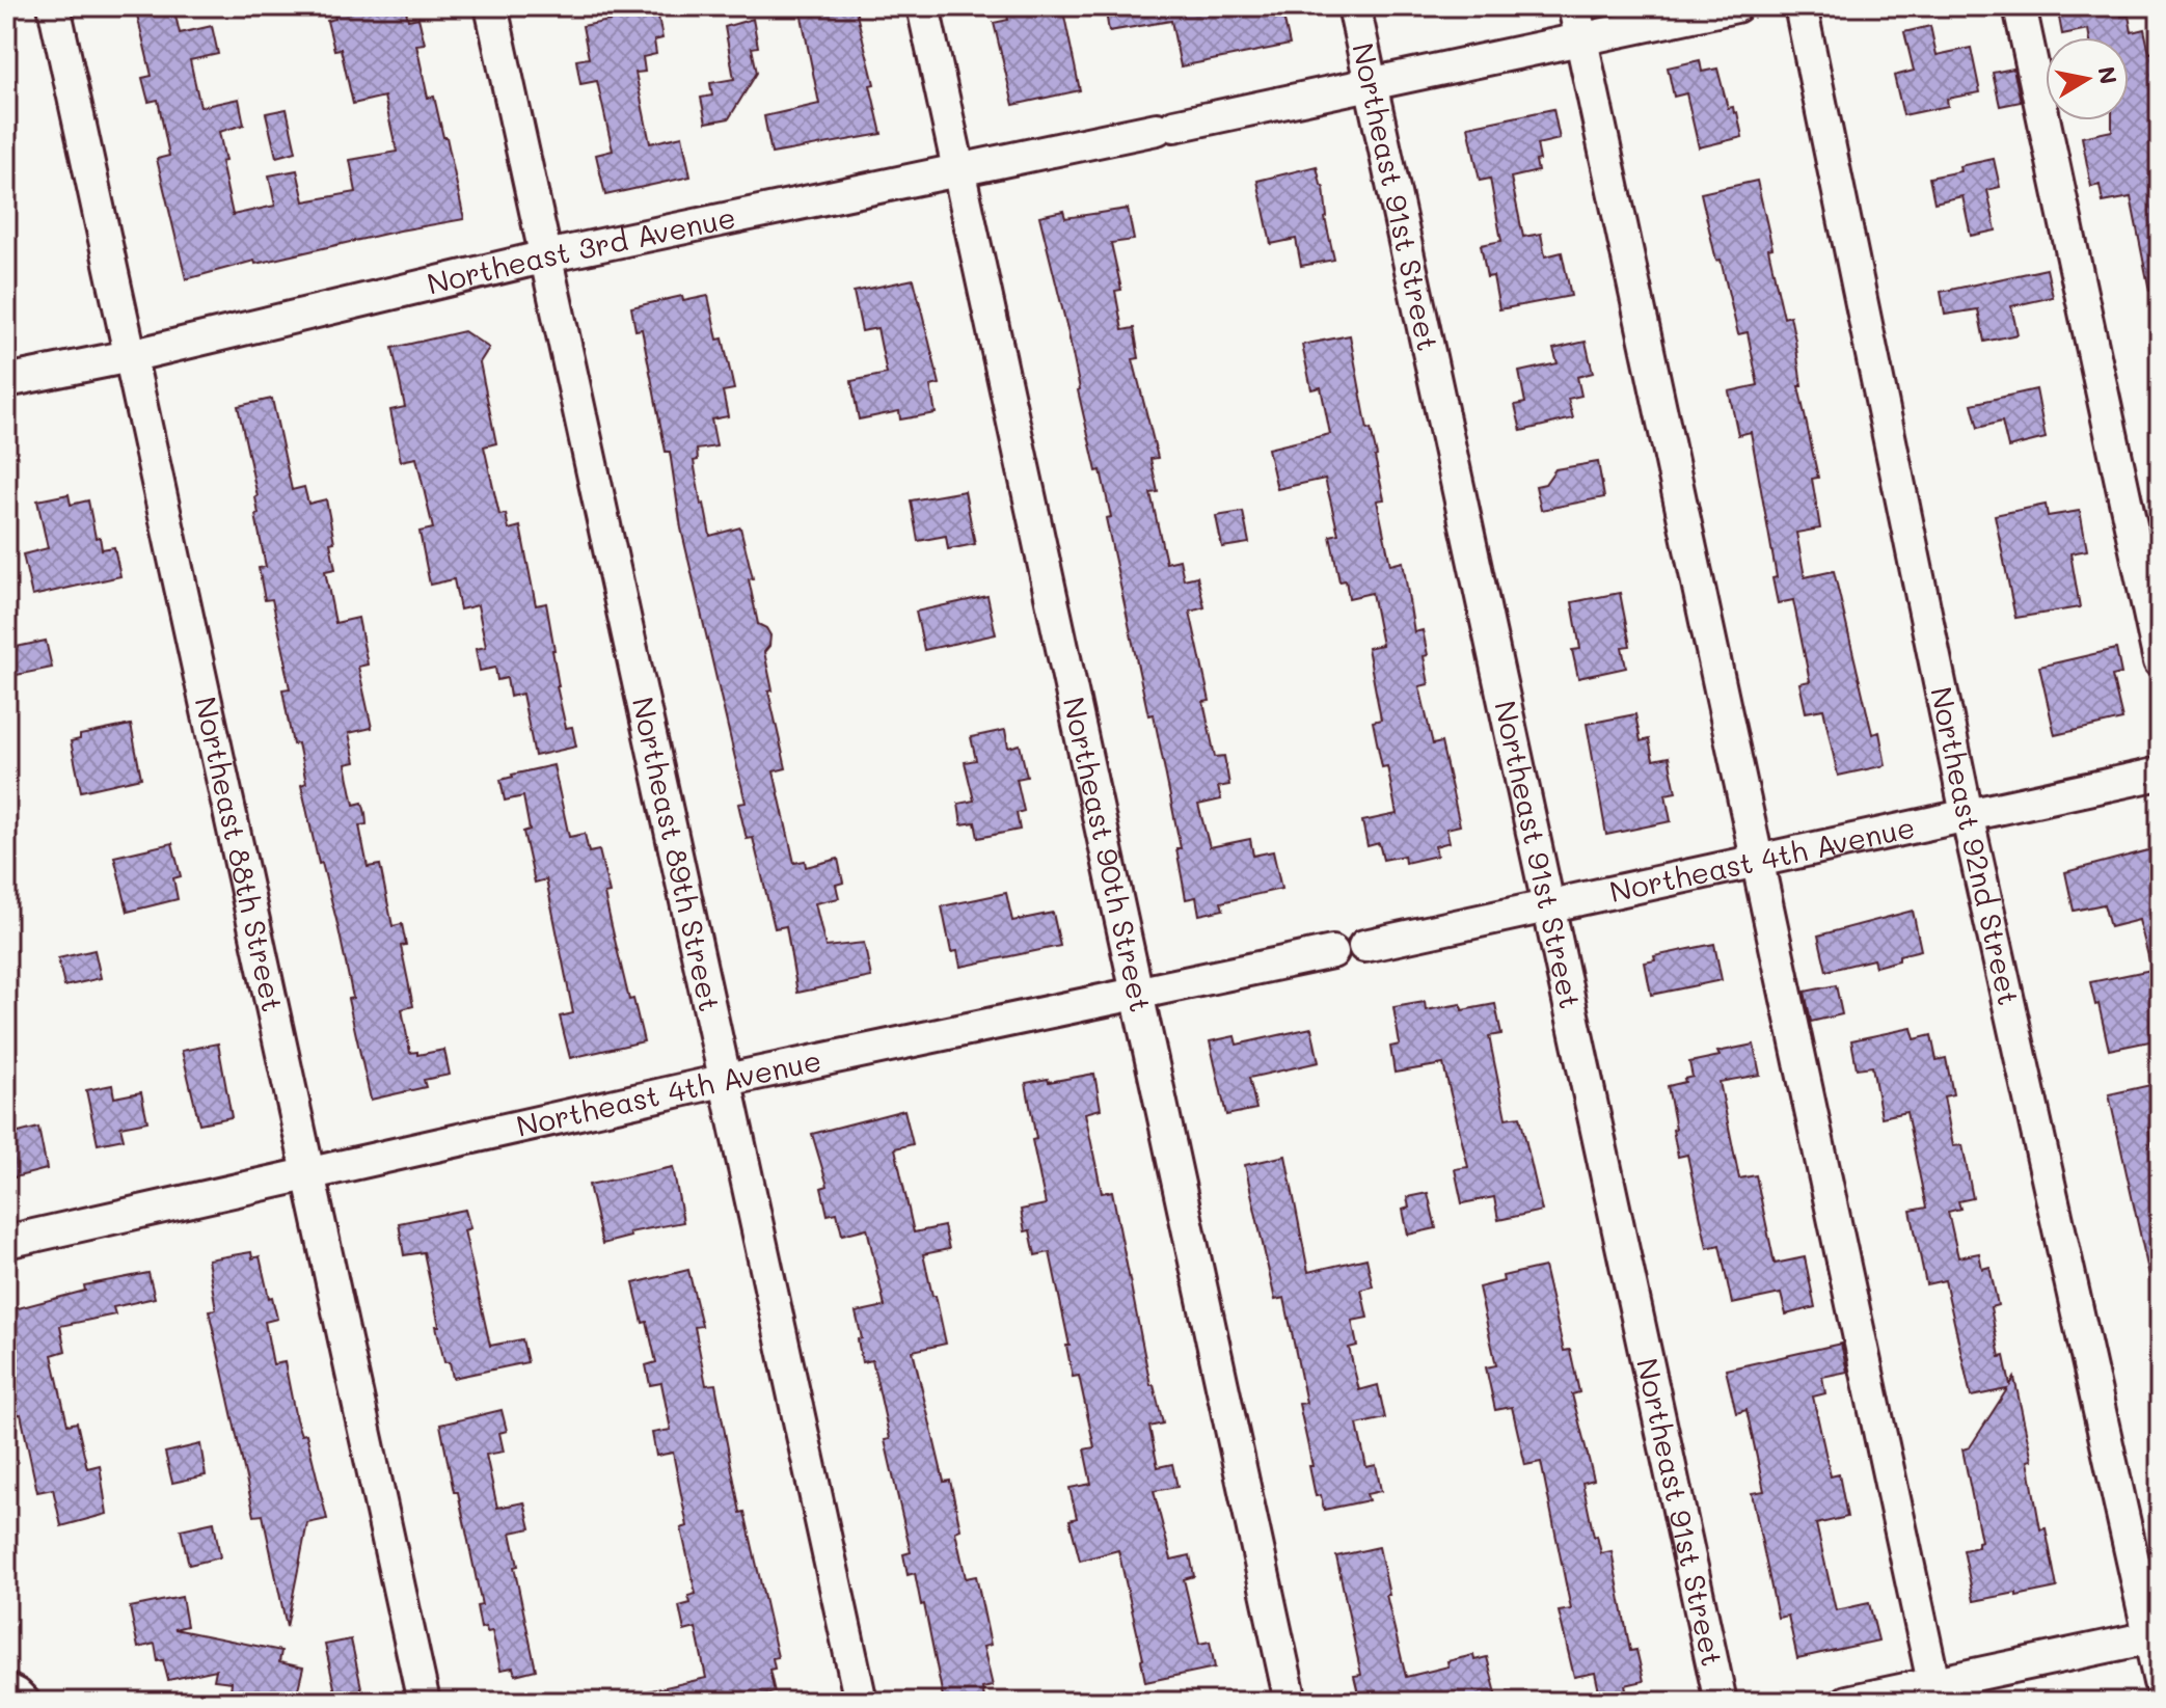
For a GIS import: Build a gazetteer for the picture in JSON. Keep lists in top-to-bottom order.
{
  "streets": {
    "street": [
      "Northeast 91st Street",
      "Northeast 3rd Avenue",
      "Northeast 92nd Street",
      "Northeast 89th Street",
      "Northeast 90th Street",
      "Northeast 88th Street",
      "Northeast 4th Avenue"
    ]
  },
  "crossings": [
    ["Northeast 91st Street", "Northeast 3rd Avenue"],
    ["Northeast 91st Street", "Northeast 4th Avenue"],
    ["Northeast 3rd Avenue", "Northeast 89th Street"],
    ["Northeast 3rd Avenue", "Northeast 90th Street"],
    ["Northeast 3rd Avenue", "Northeast 88th Street"],
    ["Northeast 92nd Street", "Northeast 4th Avenue"],
    ["Northeast 89th Street", "Northeast 4th Avenue"],
    ["Northeast 90th Street", "Northeast 4th Avenue"],
    ["Northeast 88th Street", "Northeast 4th Avenue"]
  ],
  "north": "right"
}
